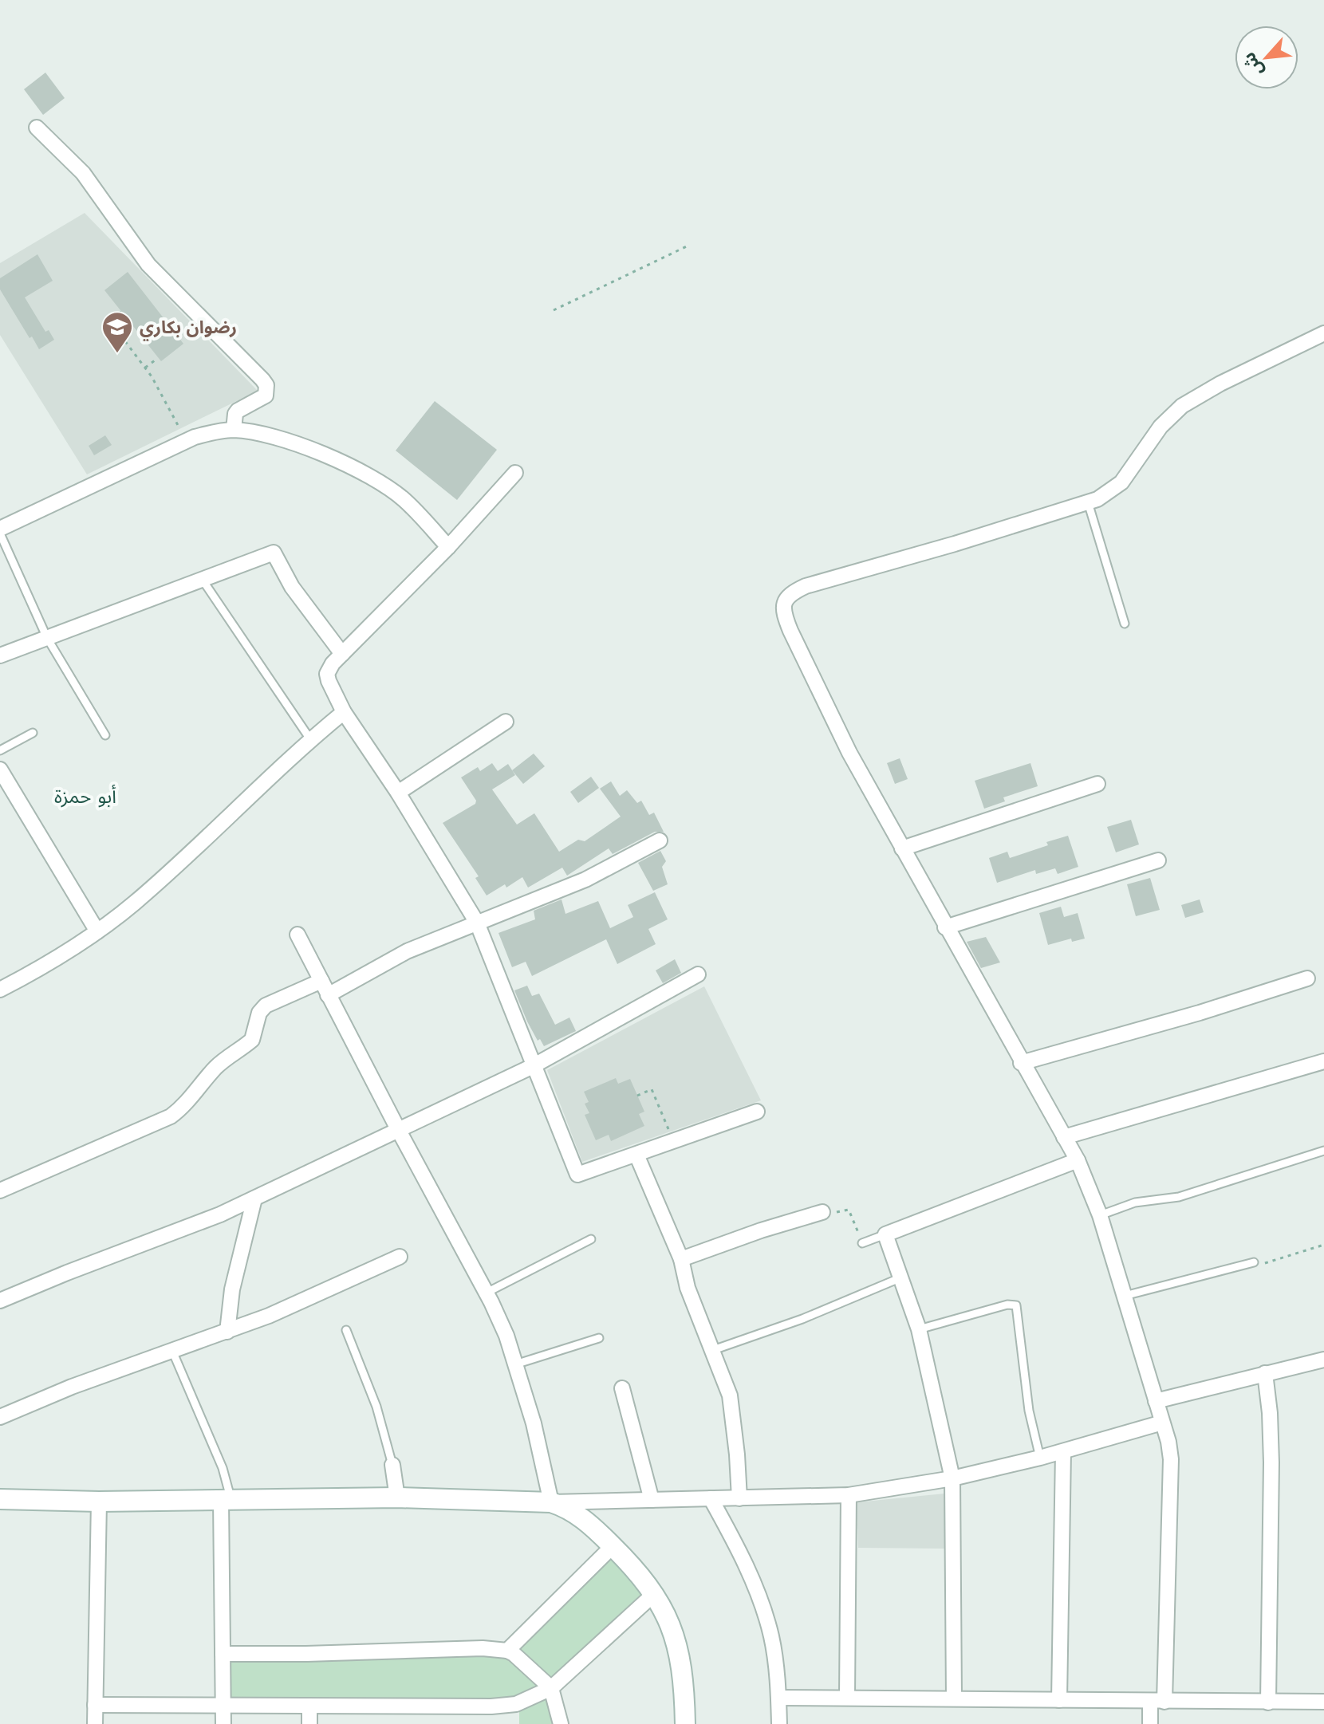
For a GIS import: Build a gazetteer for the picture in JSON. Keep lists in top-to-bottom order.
{
  "districts": ["أبو حمزة"],
  "places": {
    "school or university": ["رضوان بكاري"]
  },
  "north": "bottom left"
}
